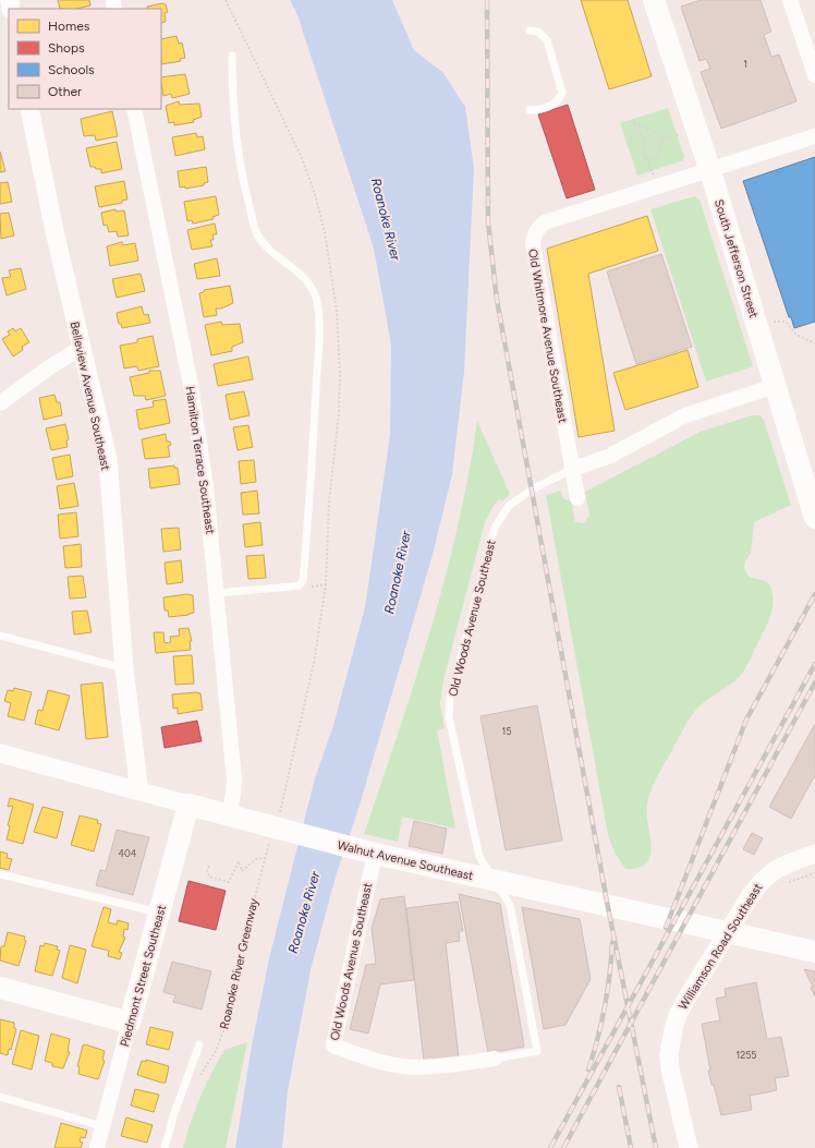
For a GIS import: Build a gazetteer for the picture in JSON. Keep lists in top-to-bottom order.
{
  "streets": {
    "main road": ["South Jefferson Street", "Walnut Avenue Southeast", "Piedmont Street Southeast"],
    "street": [
      "Old Whitmore Avenue Southeast",
      "Belleview Avenue Southeast",
      "Hamilton Terrace Southeast",
      "Old Woods Avenue Southeast",
      "Williamson Road Southeast"
    ],
    "path": ["Roanoke River Greenway"]
  },
  "crossings": [
    ["South Jefferson Street", "Old Whitmore Avenue Southeast"],
    ["South Jefferson Street", "Old Woods Avenue Southeast"],
    ["Old Whitmore Avenue Southeast", "Old Woods Avenue Southeast"],
    ["Belleview Avenue Southeast", "Walnut Avenue Southeast"],
    ["Hamilton Terrace Southeast", "Walnut Avenue Southeast"],
    ["Old Woods Avenue Southeast", "Walnut Avenue Southeast"],
    ["Walnut Avenue Southeast", "Piedmont Street Southeast"]
  ],
  "water": ["Roanoke River"],
  "house_numbers": [
    "1",
    "15",
    "404",
    "1255"
  ],
  "legend": [
    "Homes",
    "Shops",
    "Schools",
    "Other"
  ]
}
